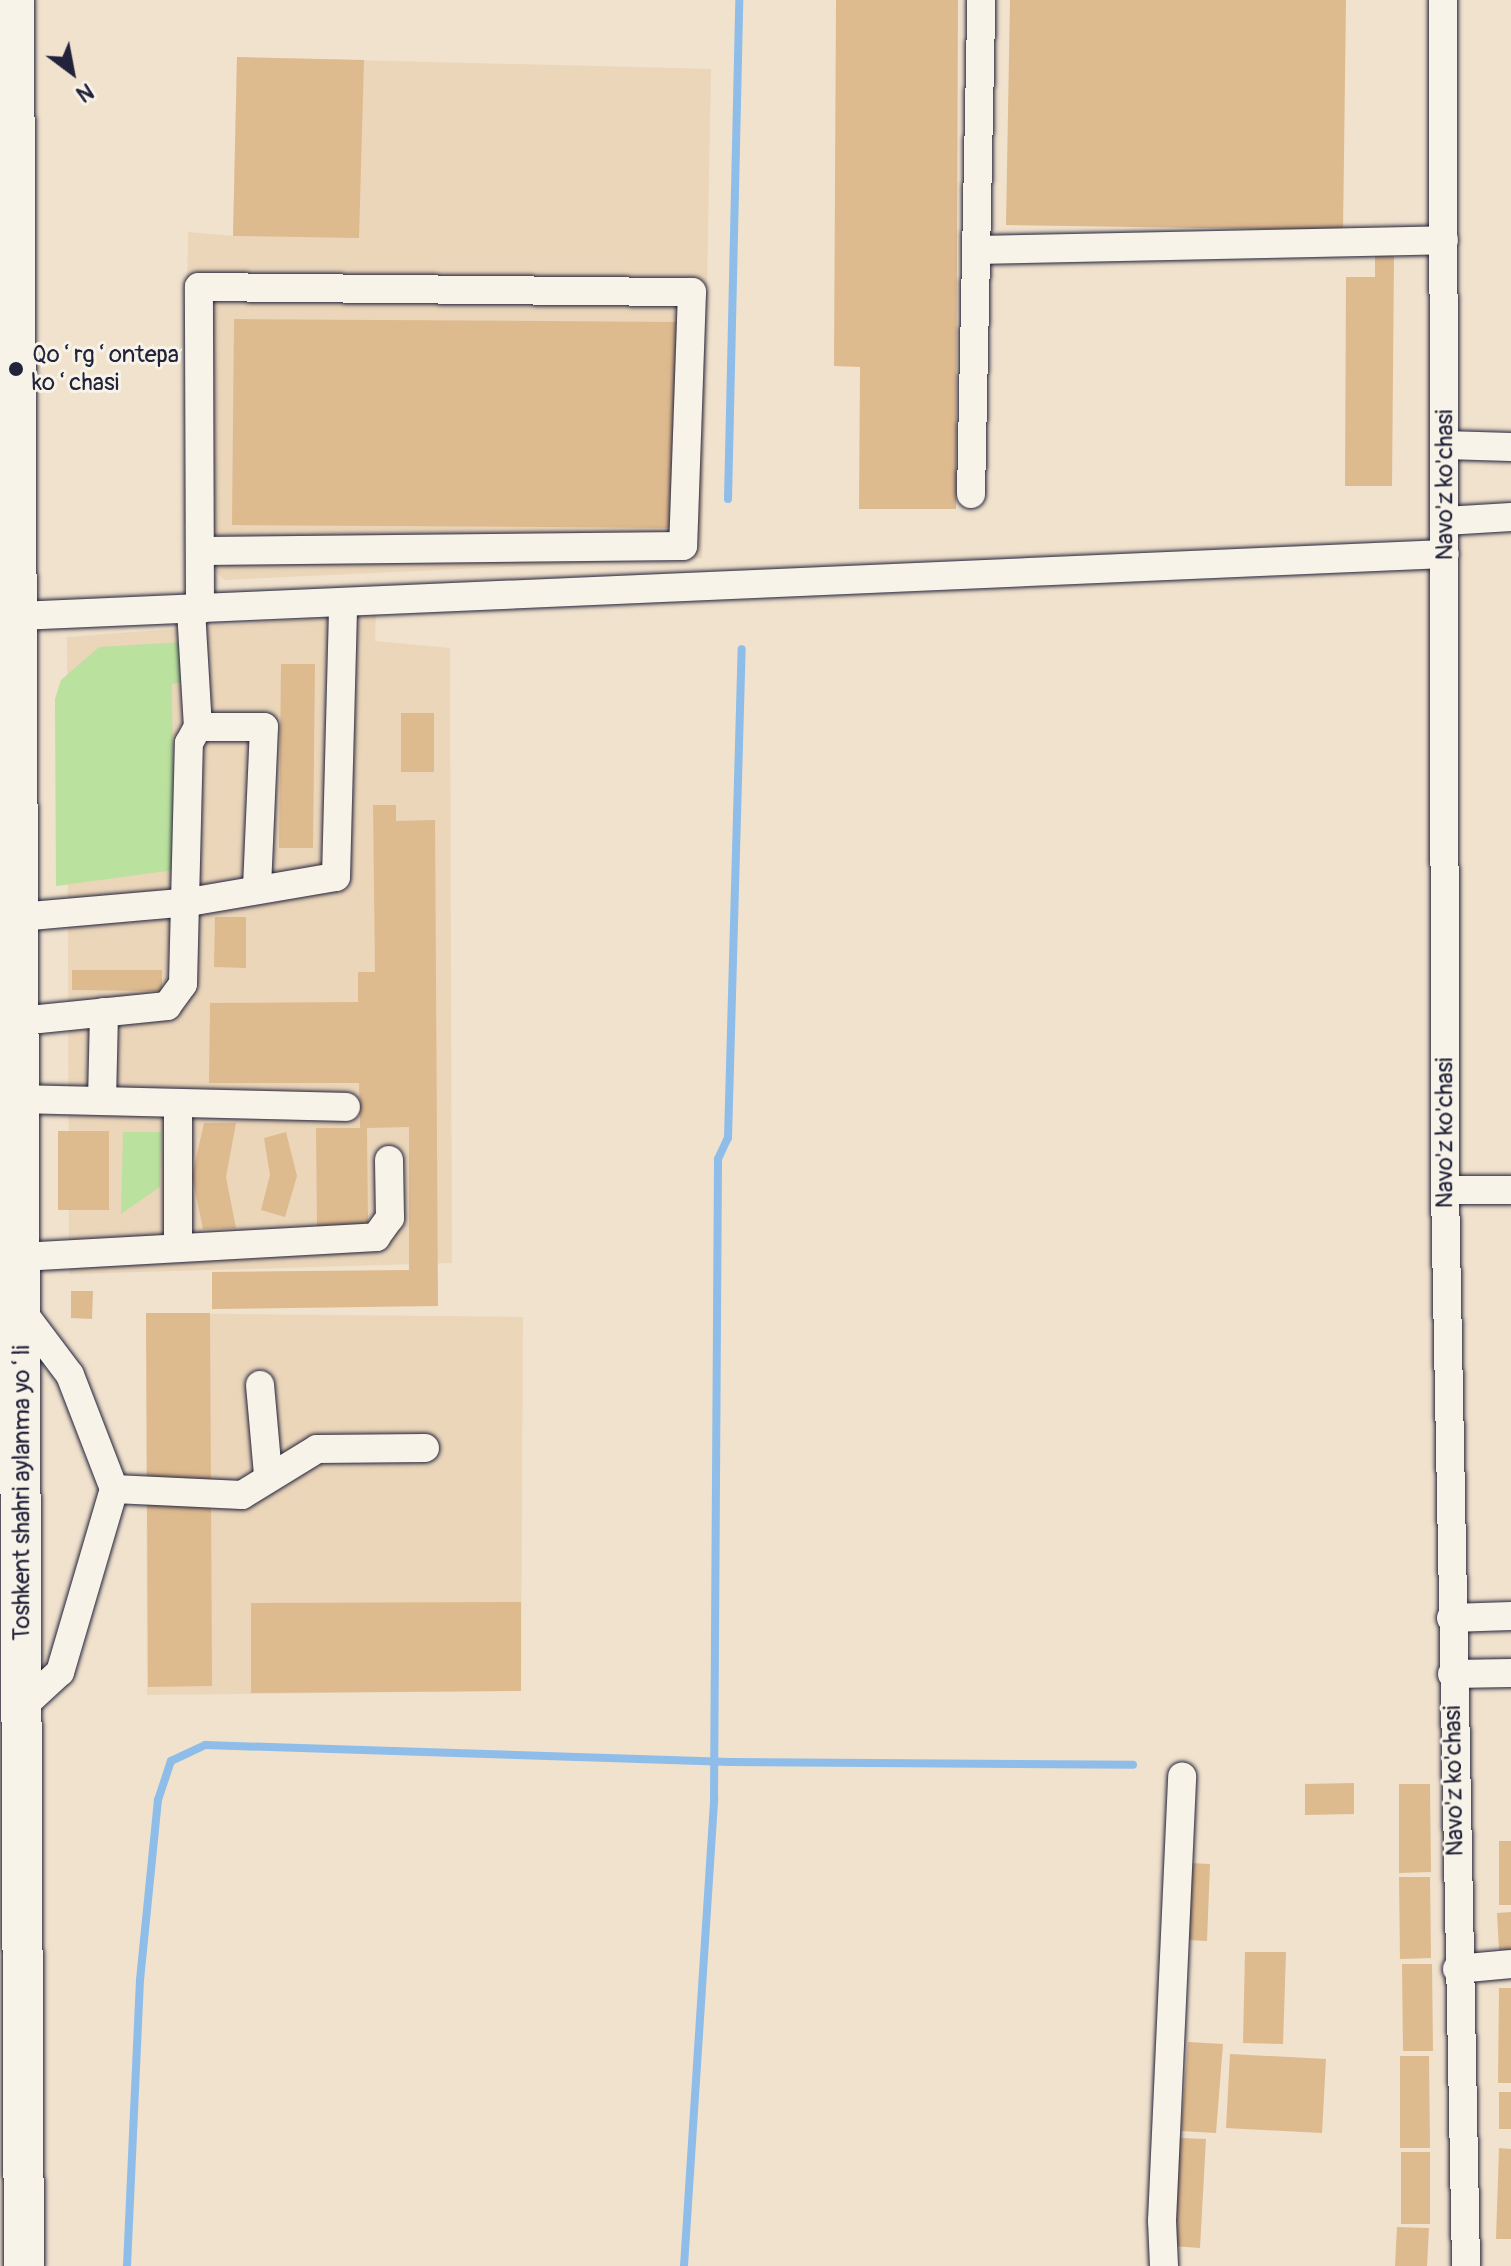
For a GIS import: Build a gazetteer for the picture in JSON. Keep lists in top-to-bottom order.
{
  "streets": {
    "highway": ["Toshkent shahri aylanma yoʻli"],
    "street": ["Navo'z ko'chasi"]
  },
  "places": ["Qoʻrgʻontepa koʻchasi"],
  "north": "bottom right"
}
